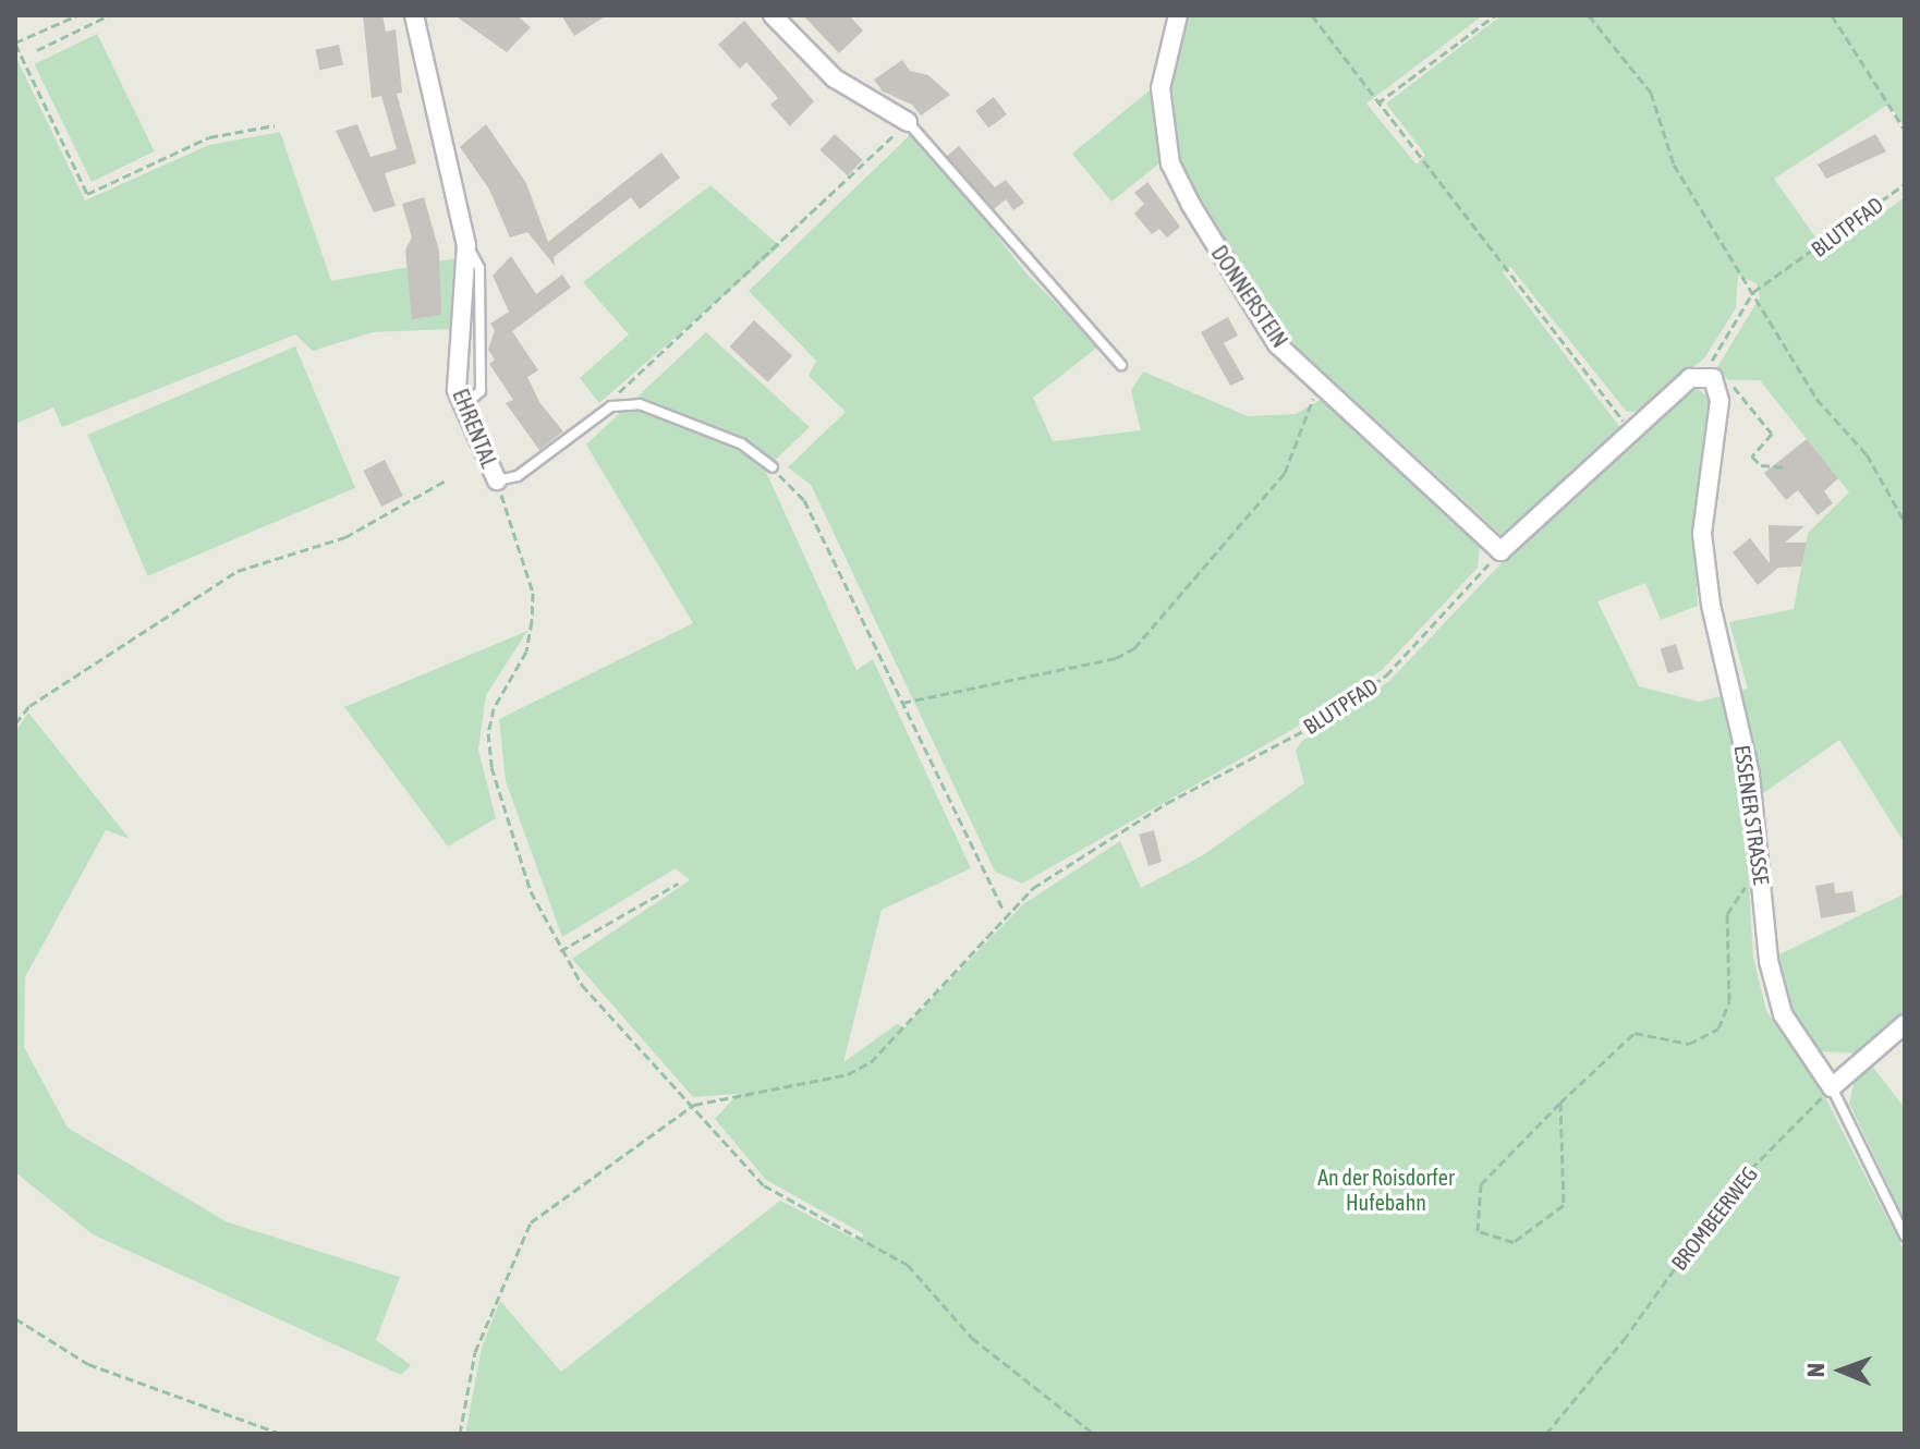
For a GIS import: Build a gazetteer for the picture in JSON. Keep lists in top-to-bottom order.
{
  "streets": {
    "street": ["DONNERSTEIN", "EHRENTAL", "ESSENER STRASSE"],
    "path": ["BLUTPFAD", "BROMBEERWEG"]
  },
  "crossings": [
    ["BLUTPFAD", "DONNERSTEIN"],
    ["BLUTPFAD", "ESSENER STRASSE"],
    ["ESSENER STRASSE", "BROMBEERWEG"]
  ],
  "parks": ["An der Roisdorfer Hufebahn"],
  "north": "left"
}
